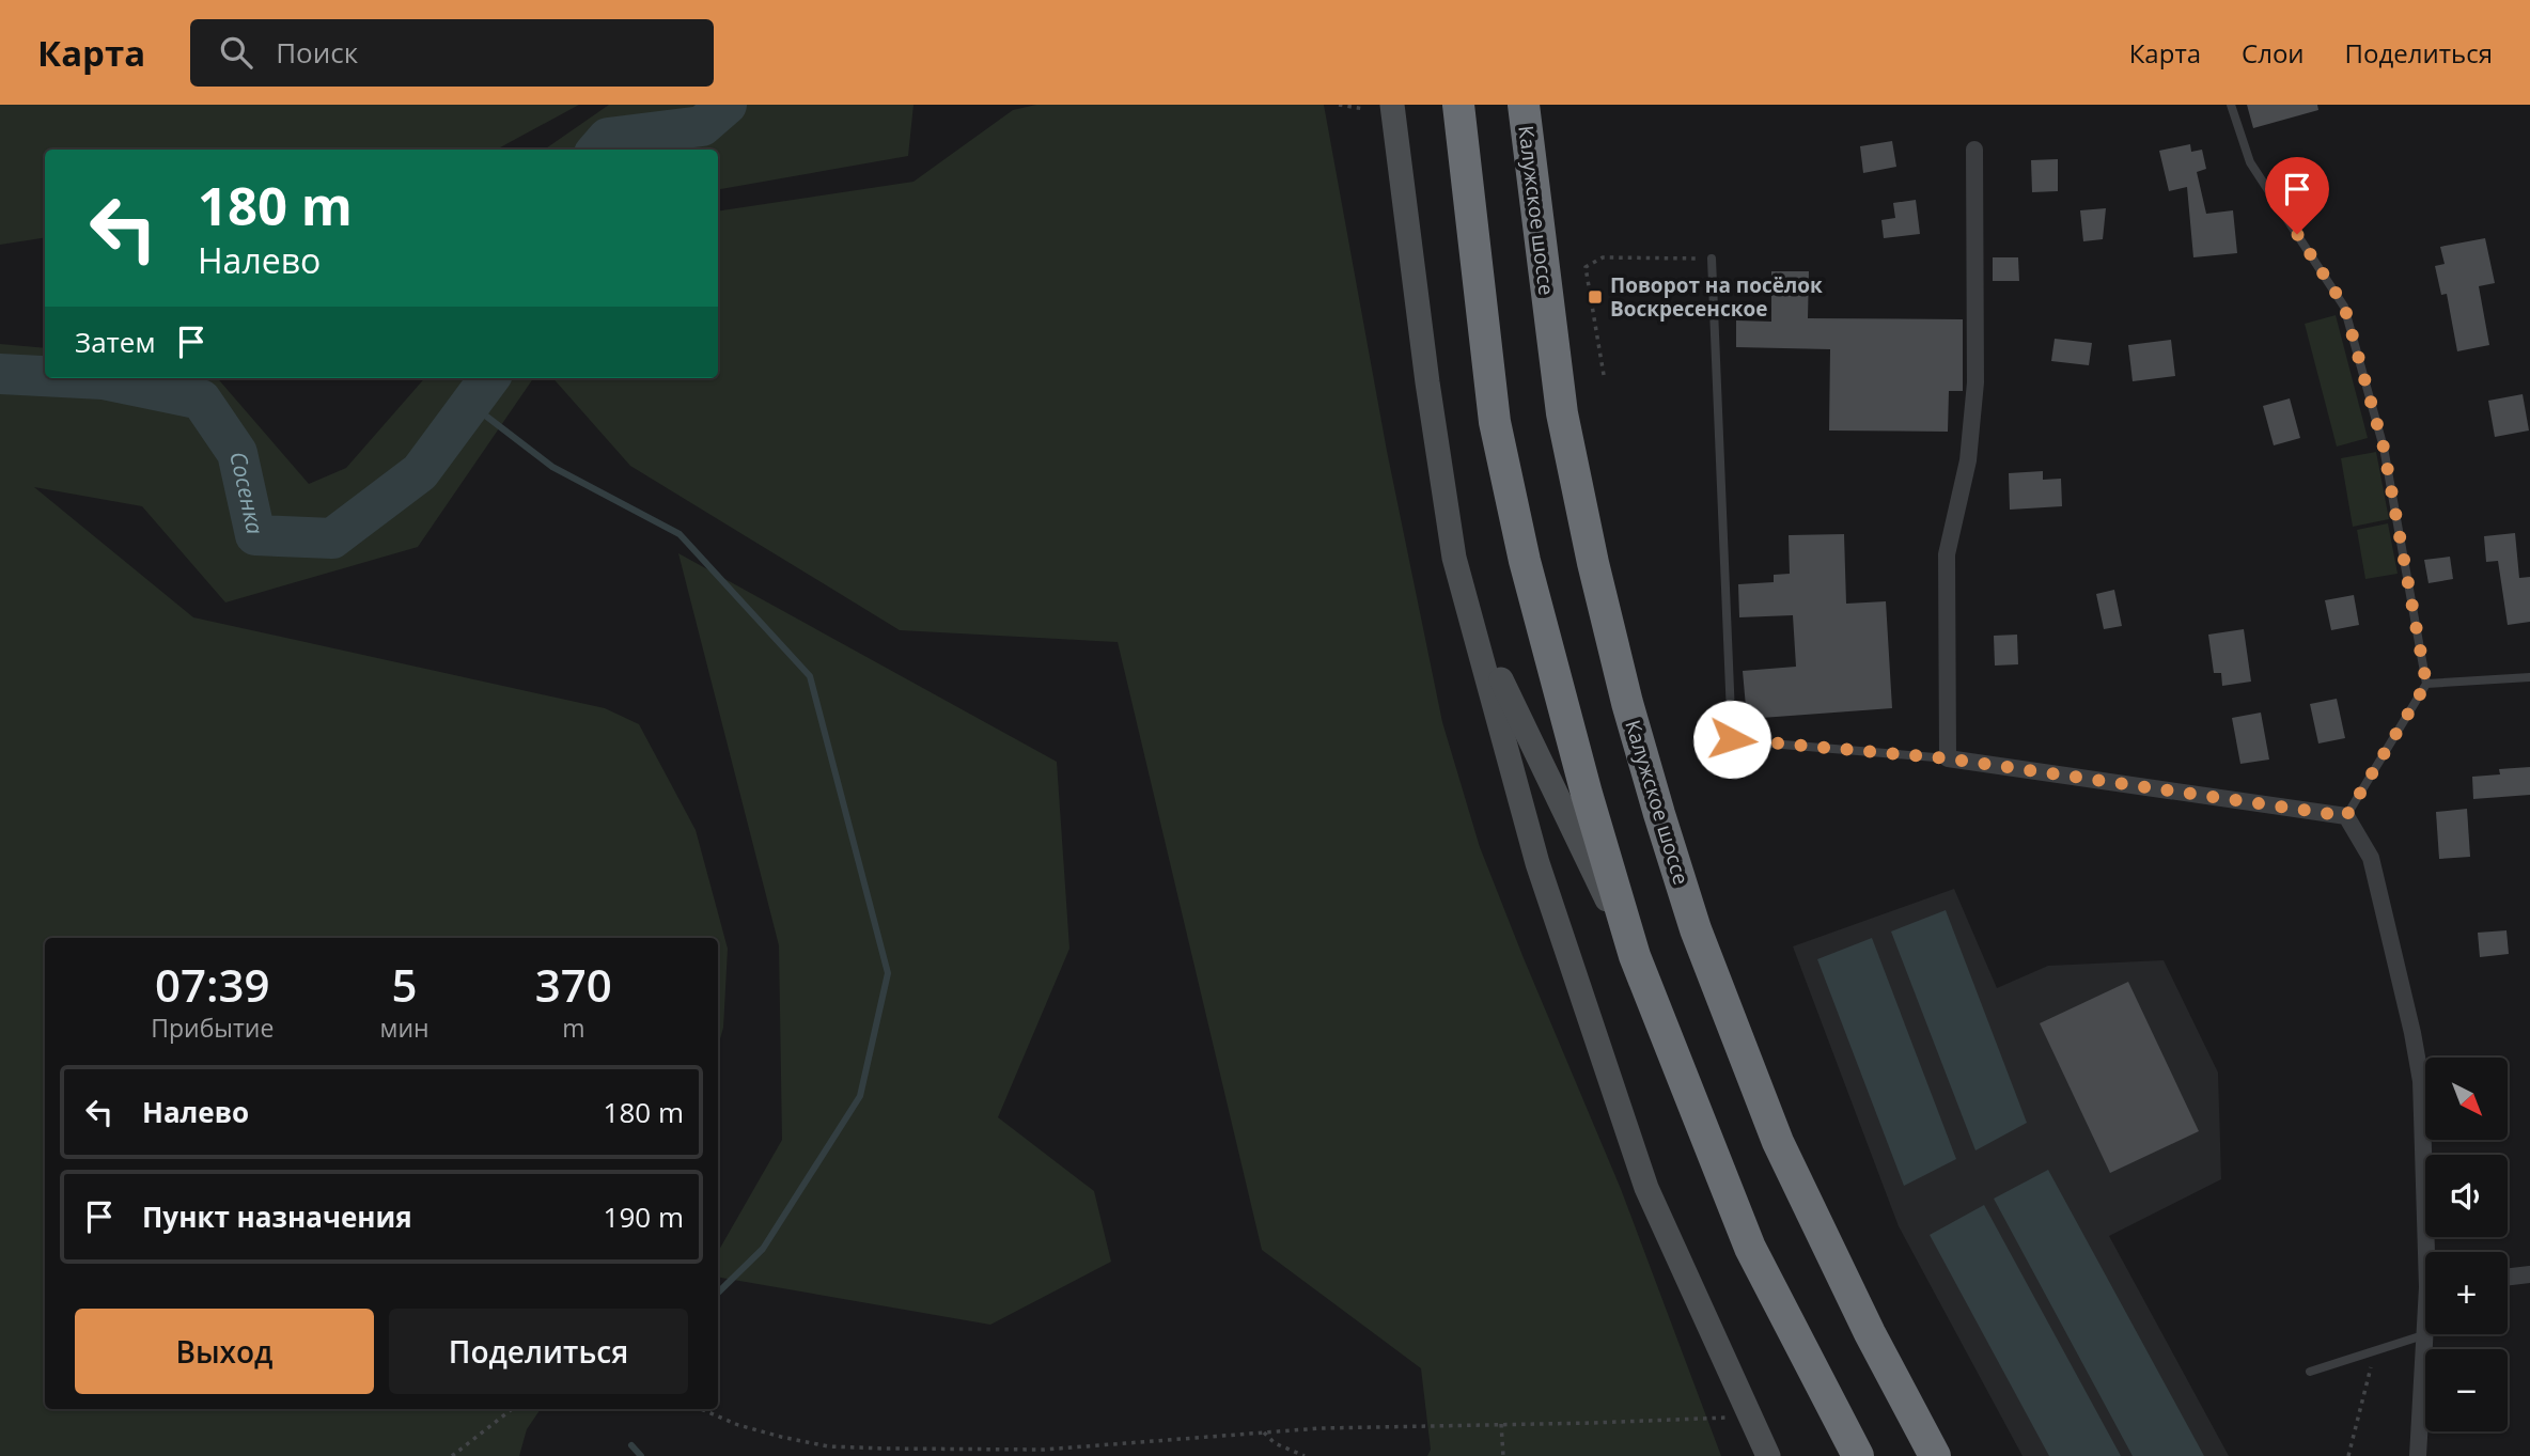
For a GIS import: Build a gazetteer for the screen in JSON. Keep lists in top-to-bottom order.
{
  "streets": {
    "highway": ["Калужское шоссе"]
  },
  "water": ["Сосенка"],
  "places": {
    "transit": ["Поворот на посёлок Воскресенское"]
  },
  "north": "bottom right",
  "page": {
    "header": "Карта",
    "search": "Поиск",
    "nav": ["Карта", "Слои", "Поделиться"],
    "turn": ["180 m", "Налево"],
    "then": "Затем",
    "eta": [
      "07:39",
      "Прибытие",
      "5",
      "мин",
      "370",
      "m"
    ],
    "map_buttons": ["+", "−"],
    "list": [
      {
        "name": "Налево",
        "value": "180 m"
      },
      {
        "name": "Пункт назначения",
        "value": "190 m"
      }
    ],
    "buttons": ["Выход", "Поделиться"]
  }
}
